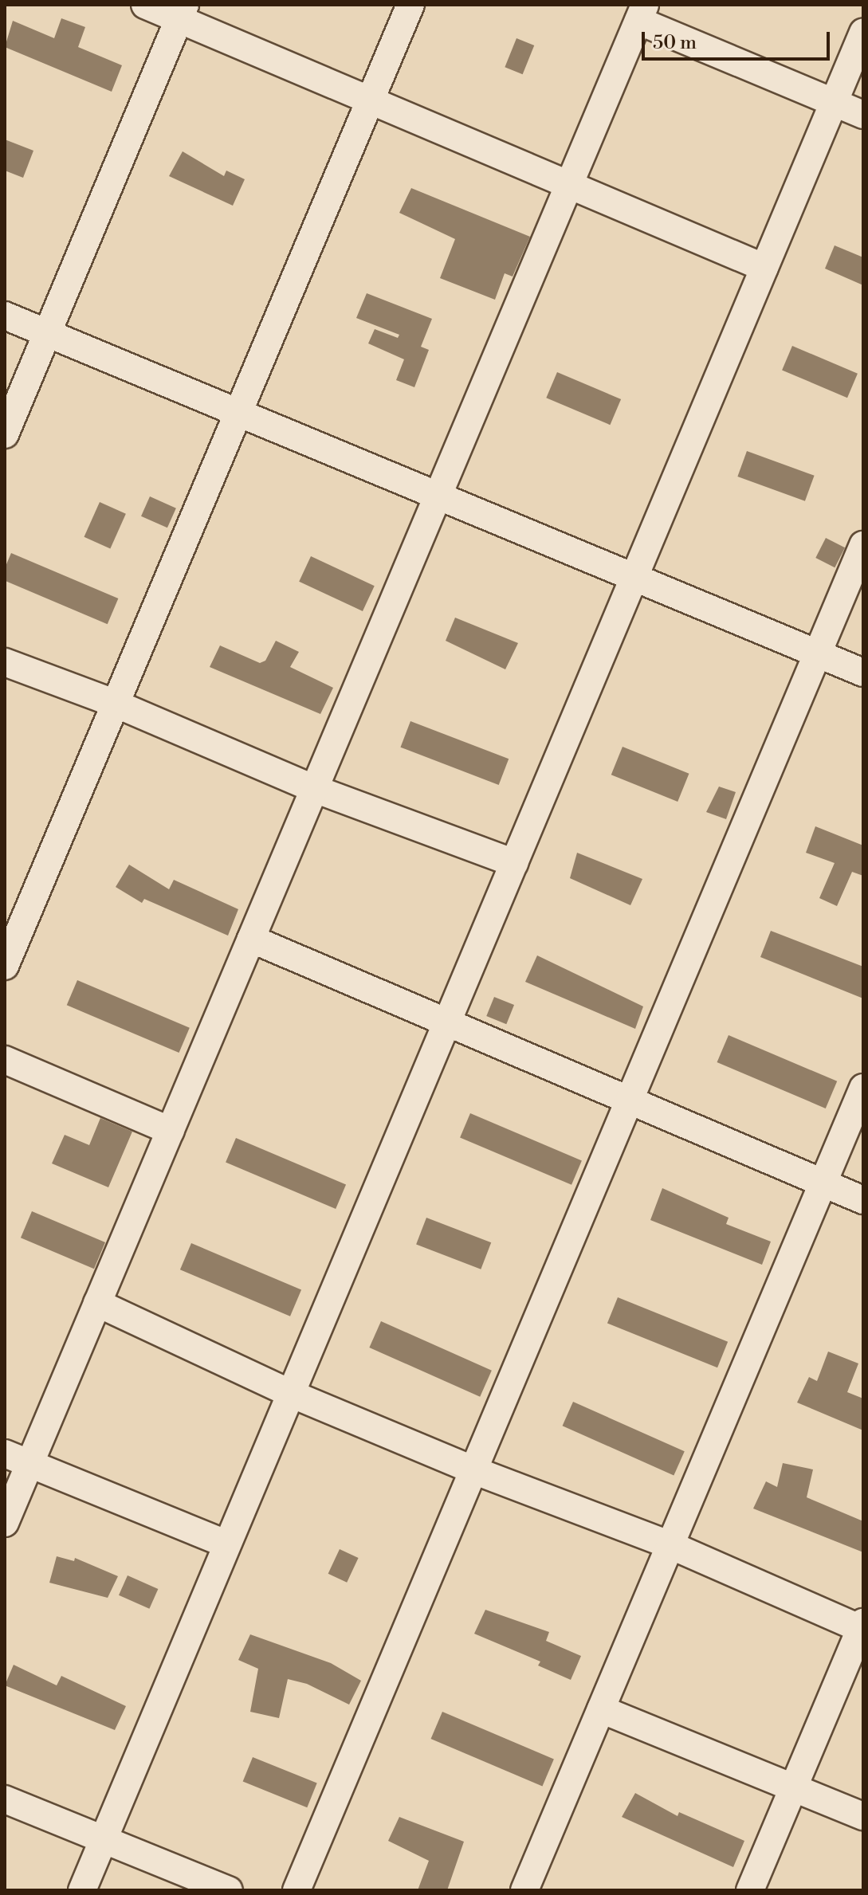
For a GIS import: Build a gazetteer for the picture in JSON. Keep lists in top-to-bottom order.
{
  "scale_bar": "50 m"
}
